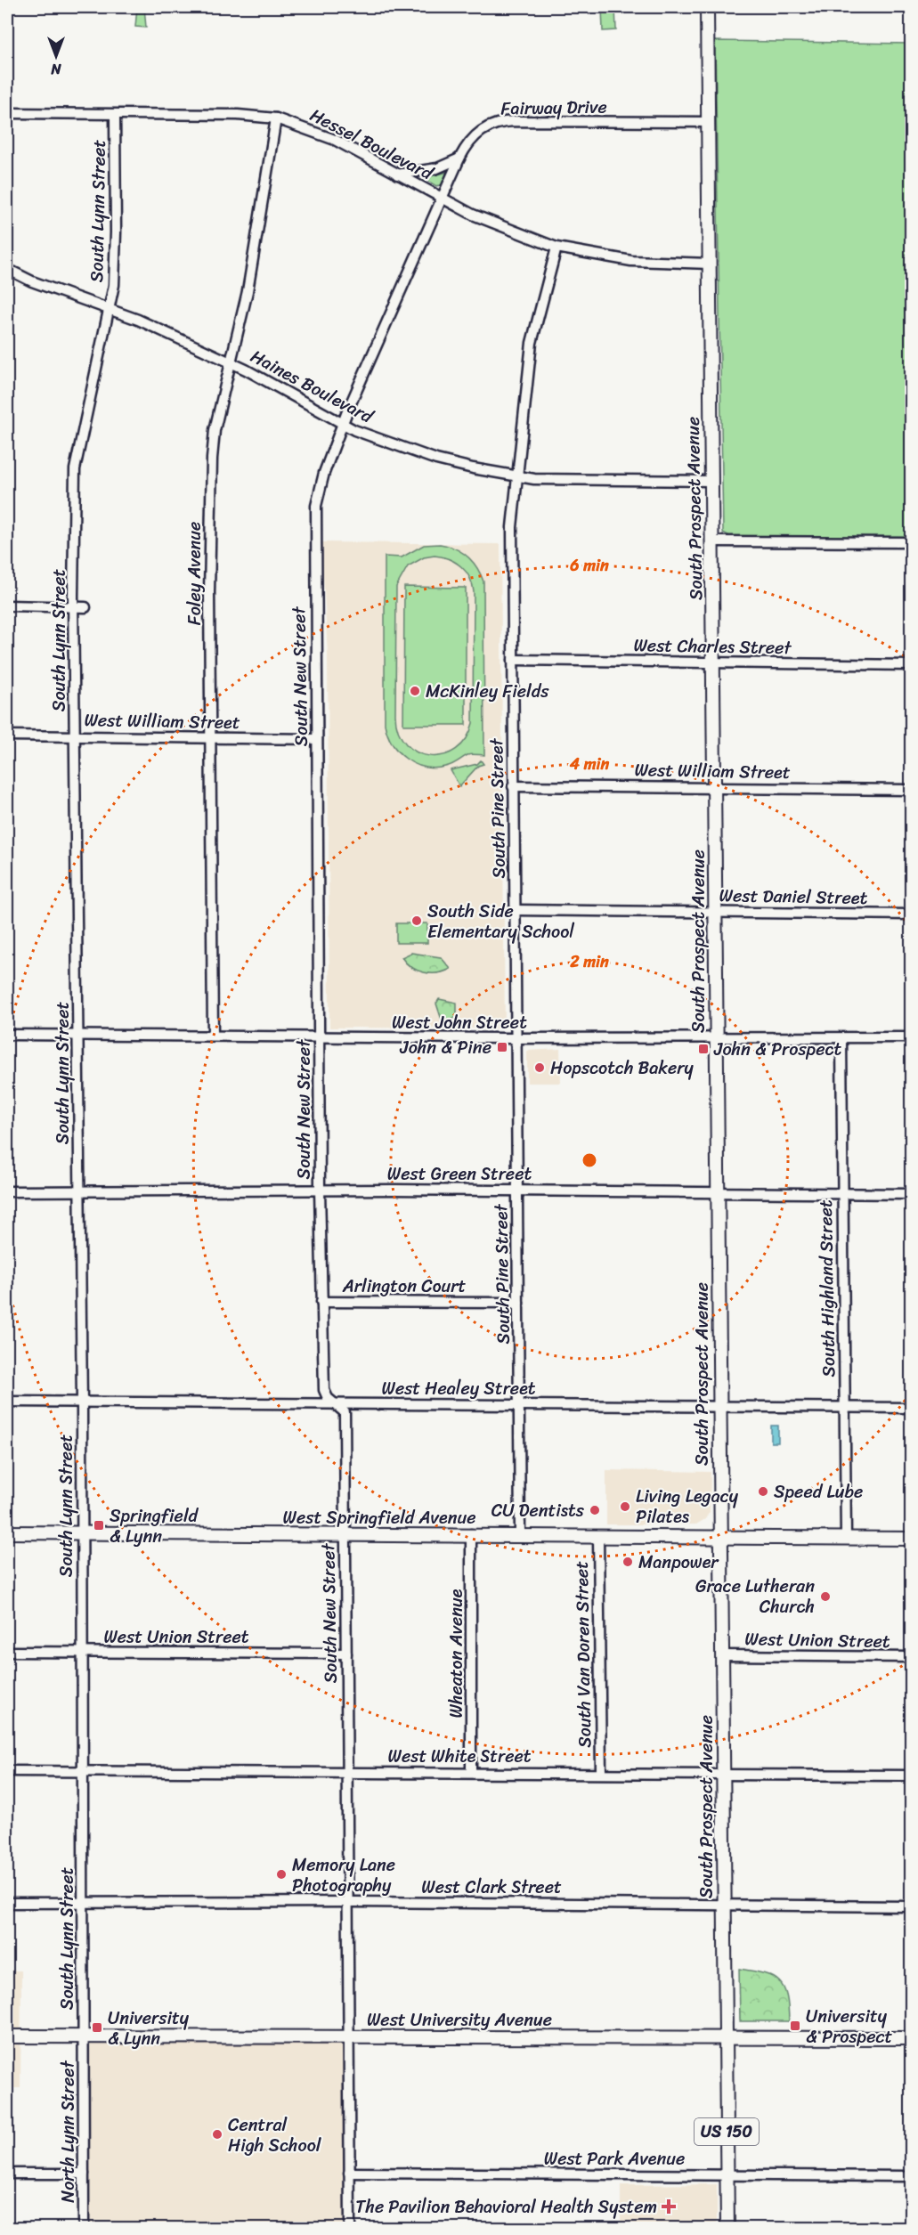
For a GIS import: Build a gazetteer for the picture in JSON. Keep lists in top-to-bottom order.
{
  "streets": {
    "main road": [
      "South Prospect Avenue",
      "West Springfield Avenue",
      "West University Avenue",
      "US 150"
    ],
    "street": [
      "Fairway Drive",
      "Hessel Boulevard",
      "South Lynn Street",
      "Haines Boulevard",
      "Foley Avenue",
      "West Charles Street",
      "South New Street",
      "West William Street",
      "South Pine Street",
      "West Daniel Street",
      "West John Street",
      "West Green Street",
      "Arlington Court",
      "South Highland Street",
      "West Healey Street",
      "West Union Street",
      "Wheaton Avenue",
      "South Van Doren Street",
      "West White Street",
      "West Clark Street",
      "North Lynn Street",
      "West Park Avenue"
    ]
  },
  "crossings": [
    ["Fairway Drive", "Hessel Boulevard"],
    ["Fairway Drive", "South Prospect Avenue"],
    ["Fairway Drive", "South New Street"],
    ["Hessel Boulevard", "South Lynn Street"],
    ["Hessel Boulevard", "South Prospect Avenue"],
    ["Hessel Boulevard", "Foley Avenue"],
    ["Hessel Boulevard", "South New Street"],
    ["Hessel Boulevard", "South Pine Street"],
    ["South Lynn Street", "Haines Boulevard"],
    ["South Lynn Street", "West William Street"],
    ["South Lynn Street", "West John Street"],
    ["South Lynn Street", "West Green Street"],
    ["South Lynn Street", "West Healey Street"],
    ["South Lynn Street", "West Springfield Avenue"],
    ["South Lynn Street", "West Union Street"],
    ["South Lynn Street", "West White Street"],
    ["South Lynn Street", "West Clark Street"],
    ["South Lynn Street", "West University Avenue"],
    ["South Lynn Street", "North Lynn Street"],
    ["Haines Boulevard", "South Prospect Avenue"],
    ["Haines Boulevard", "Foley Avenue"],
    ["Haines Boulevard", "South New Street"],
    ["Haines Boulevard", "South Pine Street"],
    ["South Prospect Avenue", "West Charles Street"],
    ["South Prospect Avenue", "West William Street"],
    ["South Prospect Avenue", "West Daniel Street"],
    ["South Prospect Avenue", "West John Street"],
    ["South Prospect Avenue", "West Green Street"],
    ["South Prospect Avenue", "West Healey Street"],
    ["South Prospect Avenue", "West Springfield Avenue"],
    ["South Prospect Avenue", "West Union Street"],
    ["South Prospect Avenue", "West White Street"],
    ["South Prospect Avenue", "West Clark Street"],
    ["South Prospect Avenue", "West University Avenue"],
    ["South Prospect Avenue", "US 150"],
    ["Foley Avenue", "West William Street"],
    ["Foley Avenue", "West John Street"],
    ["West Charles Street", "South Pine Street"],
    ["South New Street", "West William Street"],
    ["South New Street", "West John Street"],
    ["South New Street", "West Green Street"],
    ["South New Street", "Arlington Court"],
    ["South New Street", "West Healey Street"],
    ["South New Street", "West Springfield Avenue"],
    ["South New Street", "West Union Street"],
    ["South New Street", "West White Street"],
    ["South New Street", "West Clark Street"],
    ["South New Street", "West University Avenue"],
    ["South New Street", "West Park Avenue"],
    ["West William Street", "South Pine Street"],
    ["South Pine Street", "West Daniel Street"],
    ["South Pine Street", "West John Street"],
    ["South Pine Street", "West Green Street"],
    ["South Pine Street", "Arlington Court"],
    ["South Pine Street", "West Healey Street"],
    ["South Pine Street", "West Springfield Avenue"],
    ["West John Street", "South Highland Street"],
    ["West Green Street", "South Highland Street"],
    ["South Highland Street", "West Healey Street"],
    ["South Highland Street", "West Springfield Avenue"],
    ["West Springfield Avenue", "Wheaton Avenue"],
    ["West Springfield Avenue", "South Van Doren Street"],
    ["Wheaton Avenue", "West White Street"],
    ["South Van Doren Street", "West White Street"],
    ["West University Avenue", "North Lynn Street"],
    ["West University Avenue", "US 150"],
    ["US 150", "West Park Avenue"]
  ],
  "places": {
    "other": [
      "McKinley Fields",
      "South Side Elementary School",
      "Hopscotch Bakery",
      "Speed Lube",
      "Living Legacy Pilates",
      "CU Dentists",
      "Manpower",
      "Grace Lutheran Church",
      "Memory Lane Photography",
      "Central High School"
    ],
    "transit": [
      "John & Pine",
      "John & Prospect",
      "Springfield & Lynn",
      "University & Prospect",
      "University & Lynn"
    ],
    "health": ["The Pavilion Behavioral Health System"]
  },
  "north": "bottom",
  "rings": ["6 min", "4 min", "2 min"]
}
